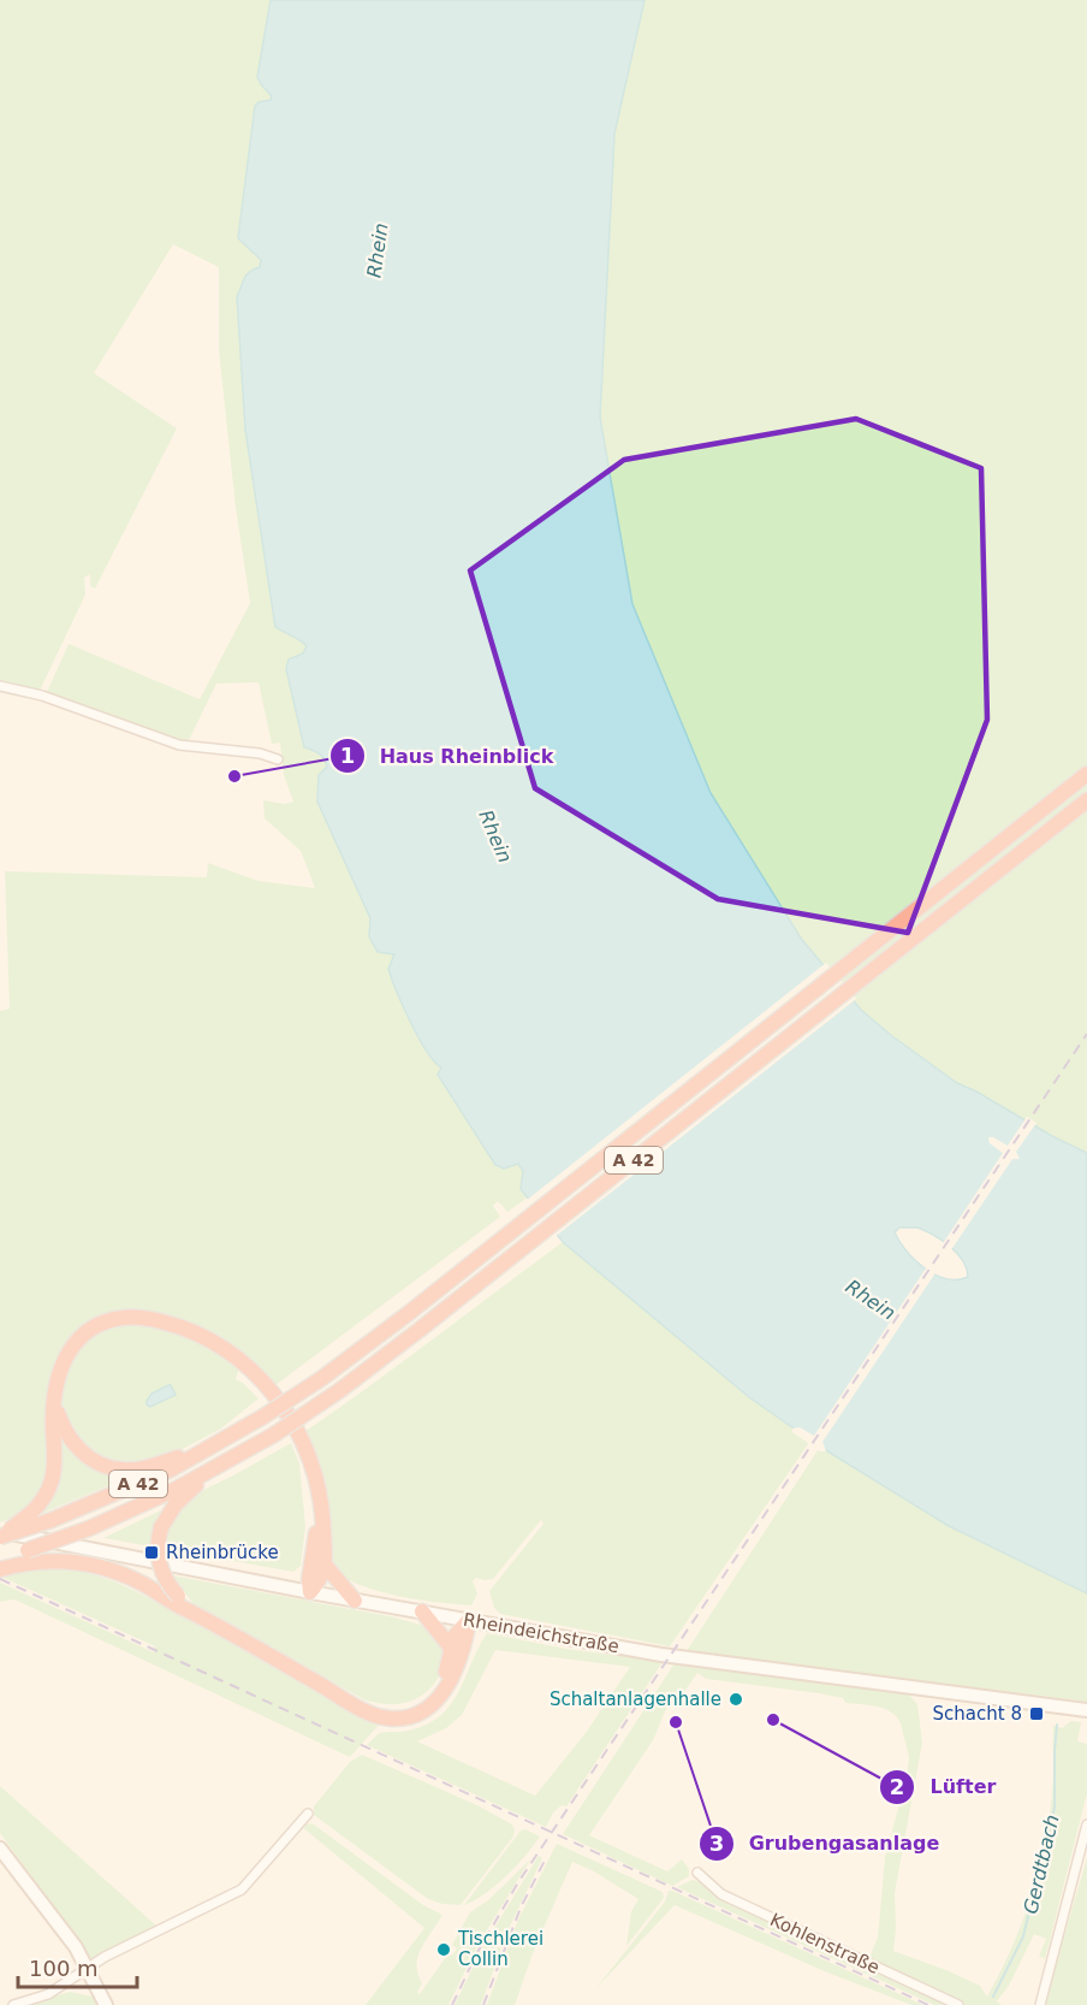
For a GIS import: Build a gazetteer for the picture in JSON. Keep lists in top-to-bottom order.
{
  "streets": {
    "highway": ["A 42"],
    "main road": ["Rheindeichstraße"],
    "street": ["Kohlenstraße"]
  },
  "water": ["Rhein", "Gerdtbach"],
  "places": {
    "other": [
      "Haus Rheinblick",
      "Schaltanlagenhalle",
      "Lüfter",
      "Grubengasanlage",
      "Tischlerei Collin"
    ],
    "transit": ["Rheinbrücke", "Schacht 8"]
  },
  "scale_bar": "100 m"
}
